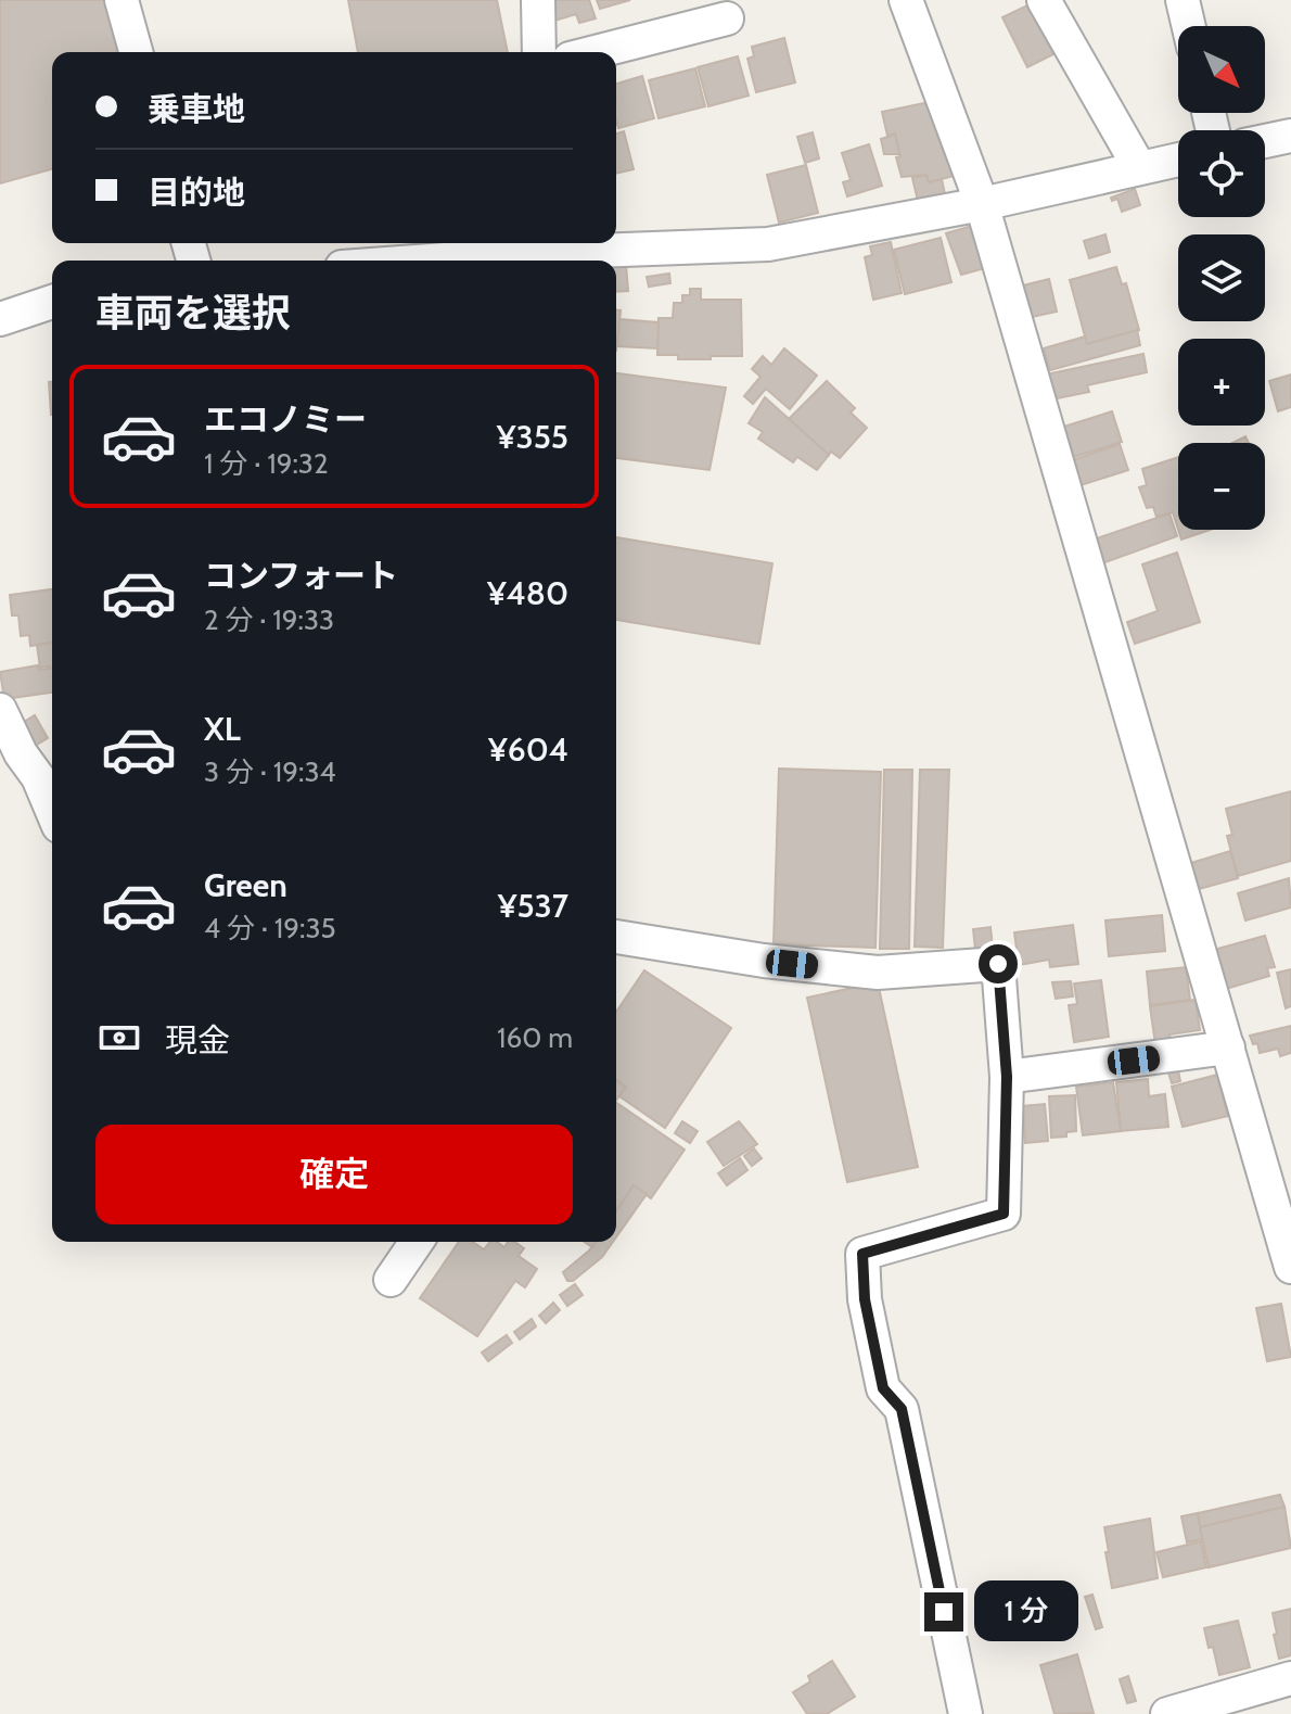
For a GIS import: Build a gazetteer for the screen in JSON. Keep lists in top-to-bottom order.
{
  "north": "bottom right",
  "page": {
    "map_buttons": ["+", "−"],
    "banner": ["乗車地", "目的地"],
    "heading": "車両を選択",
    "list": [
      {
        "name": "エコノミー",
        "note": "1 分 · 19:32",
        "value": "¥355"
      },
      {
        "name": "コンフォート",
        "note": "2 分 · 19:33",
        "value": "¥480"
      },
      {
        "name": "XL",
        "note": "3 分 · 19:34",
        "value": "¥604"
      },
      {
        "name": "Green",
        "note": "4 分 · 19:35",
        "value": "¥537"
      }
    ],
    "pay": ["現金", "160 m"],
    "buttons": "確定",
    "bubble": "1 分"
  }
}
